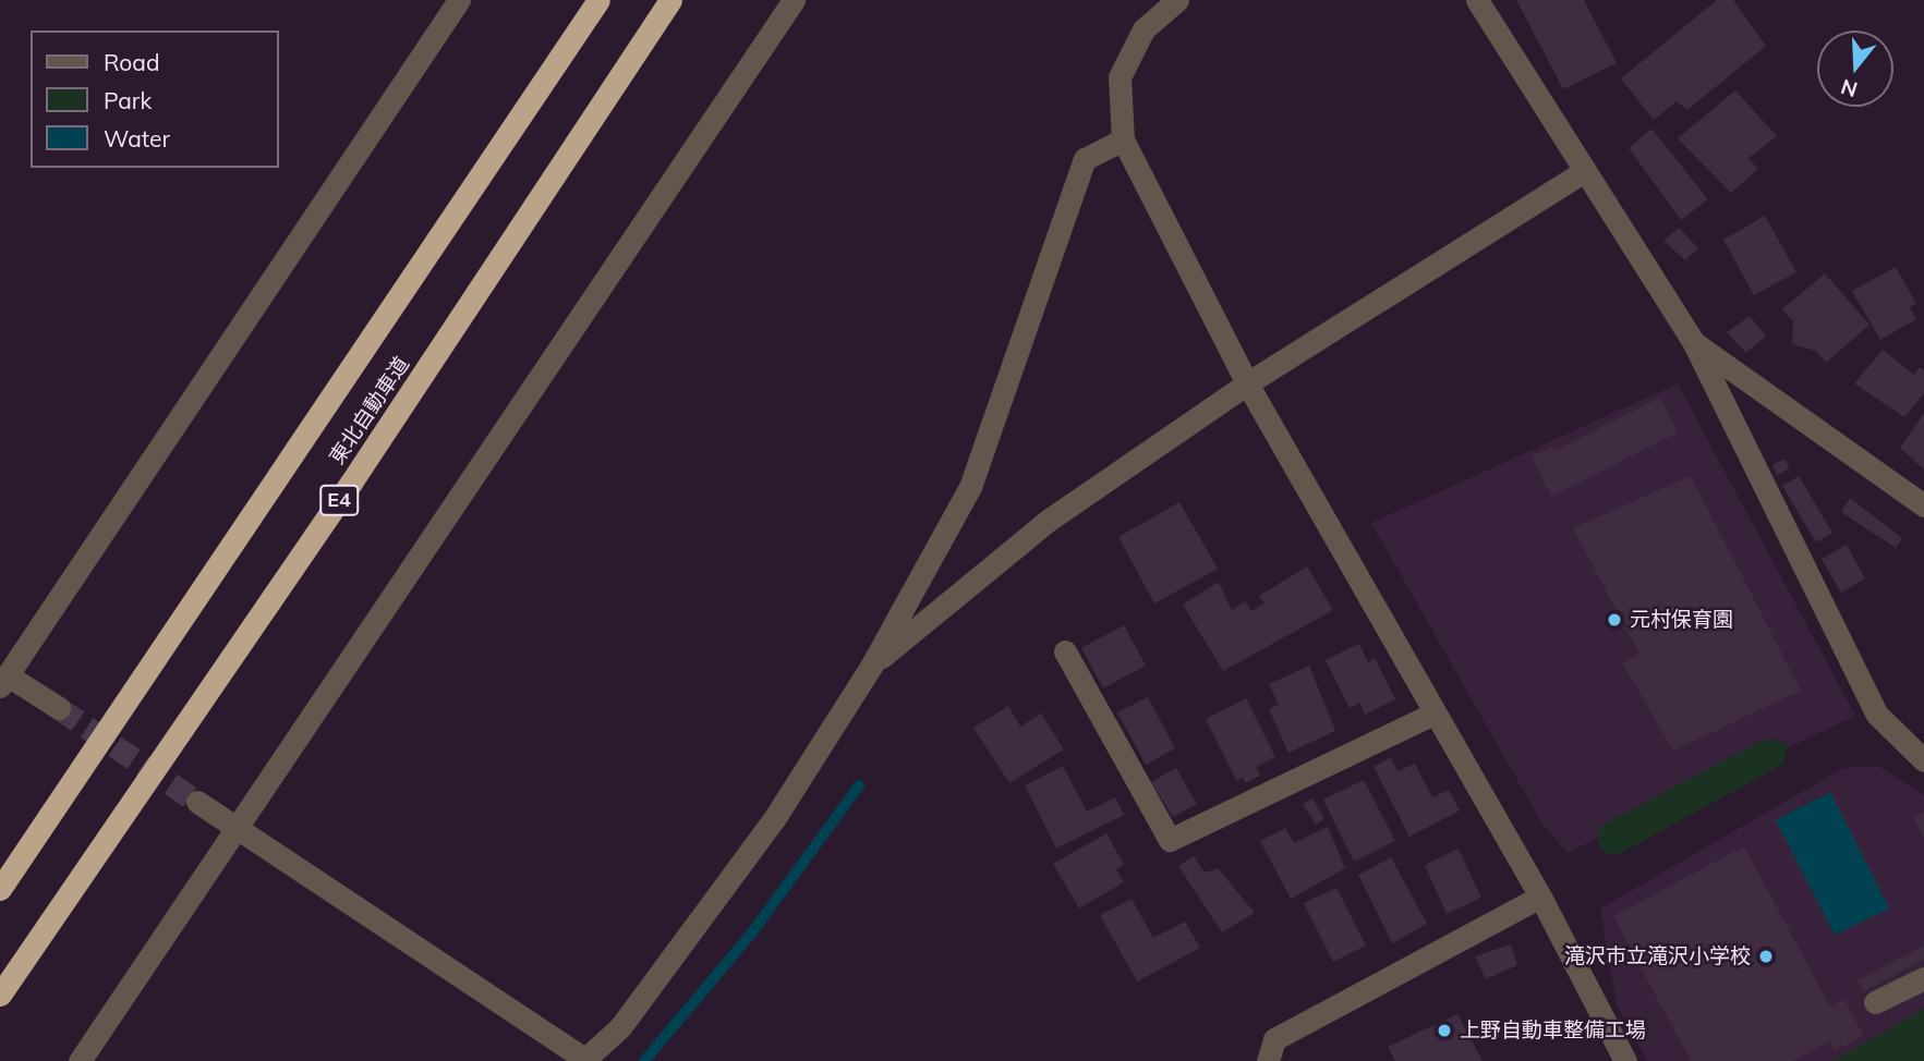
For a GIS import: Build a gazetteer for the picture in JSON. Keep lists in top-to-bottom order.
{
  "streets": {
    "highway": ["東北自動車道", "E4"]
  },
  "places": ["元村保育園", "滝沢市立滝沢小学校", "上野自動車整備工場"],
  "legend": ["Road", "Park", "Water"],
  "north": "bottom"
}
